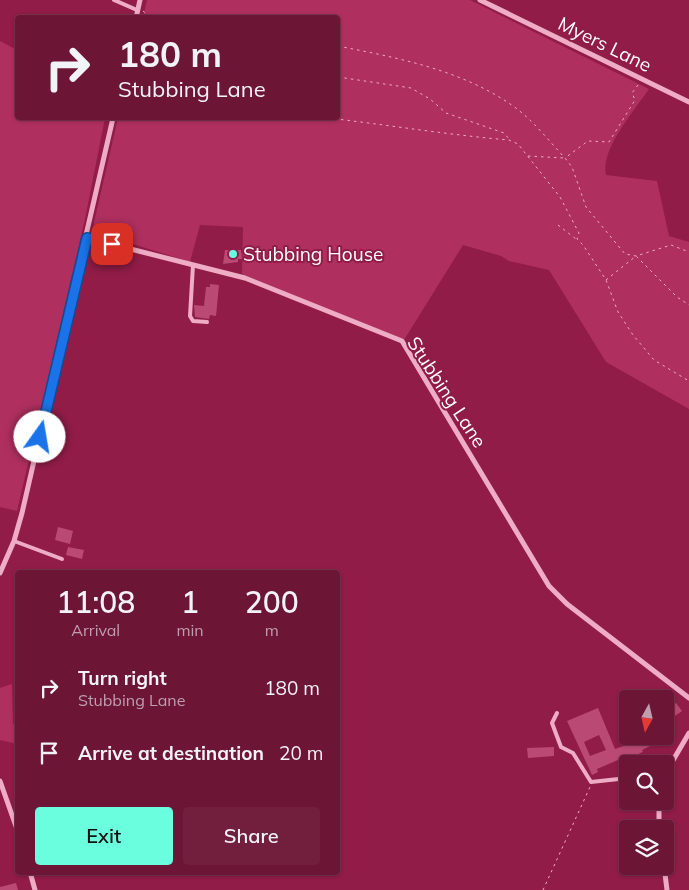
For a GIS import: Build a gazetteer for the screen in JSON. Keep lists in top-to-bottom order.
{
  "streets": {
    "street": ["Myers Lane", "Stubbing Lane"]
  },
  "places": ["Stubbing House"],
  "north": "bottom",
  "page": {
    "turn": ["180 m", "Stubbing Lane"],
    "eta": [
      "11:08",
      "Arrival",
      "1",
      "min",
      "200",
      "m"
    ],
    "list": [
      {
        "name": "Turn right",
        "note": "Stubbing Lane",
        "value": "180 m"
      },
      {
        "name": "Arrive at destination",
        "value": "20 m"
      }
    ],
    "buttons": ["Exit", "Share"]
  }
}
